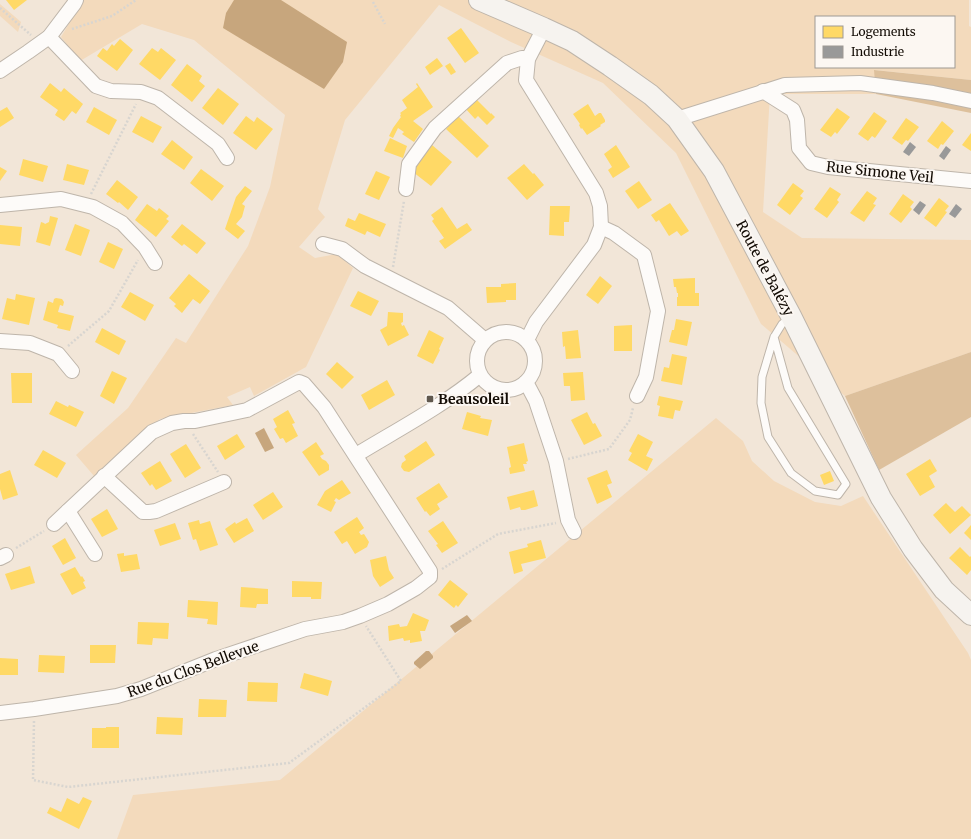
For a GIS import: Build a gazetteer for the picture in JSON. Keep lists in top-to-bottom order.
{
  "streets": {
    "main road": ["Route de Balézy"],
    "street": ["Rue Simone Veil", "Rue du Clos Bellevue"]
  },
  "places": {
    "transit": ["Beausoleil"]
  },
  "legend": ["Logements", "Industrie"]
}
